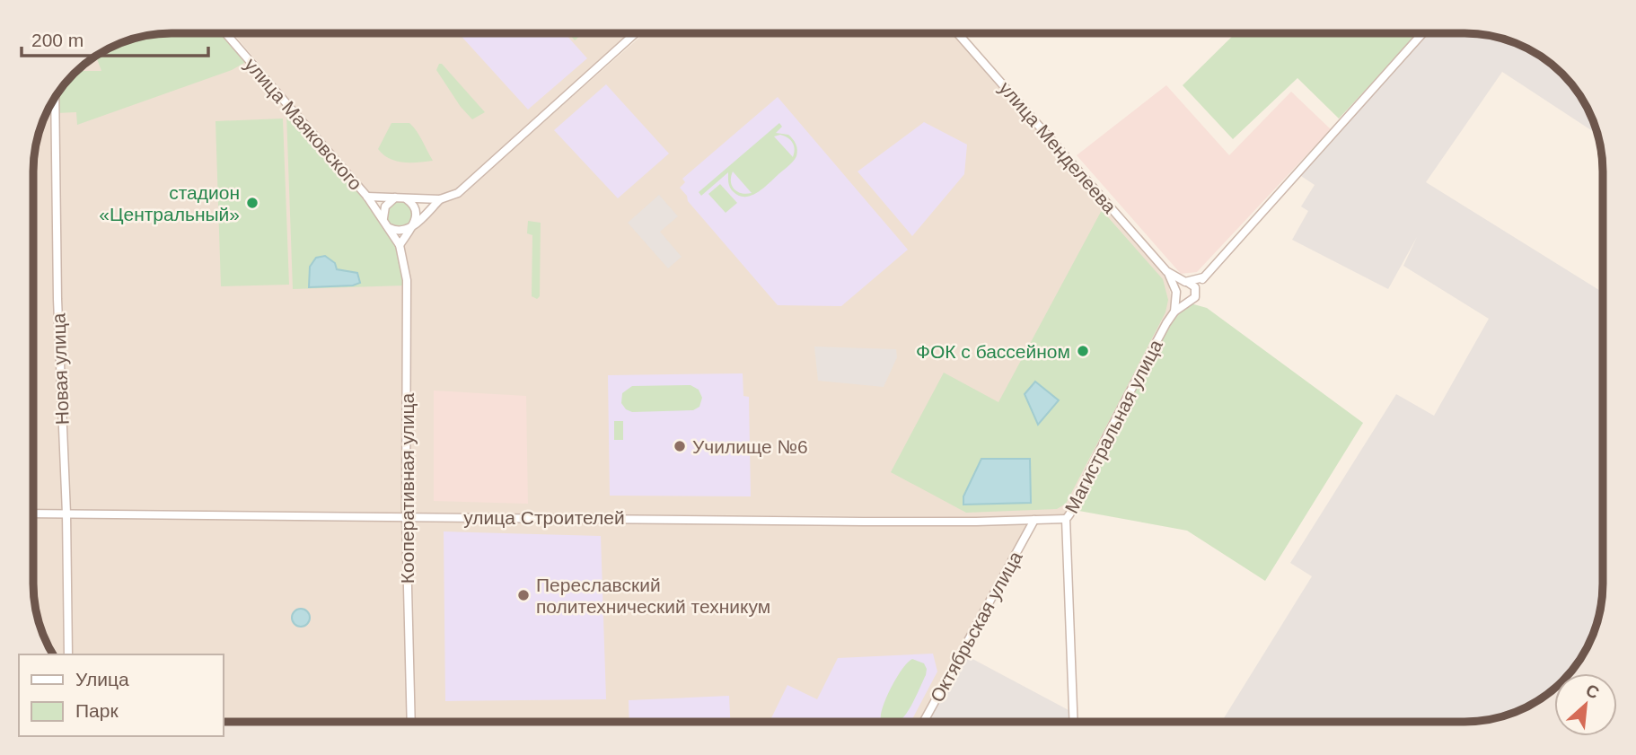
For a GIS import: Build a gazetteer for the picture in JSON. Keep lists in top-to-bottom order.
{
  "streets": {
    "main road": [
      "улица Маяковского",
      "улица Менделеева",
      "Новая улица",
      "Магистральная улица",
      "Кооперативная улица",
      "улица Строителей",
      "Октябрьская улица"
    ]
  },
  "crossings": [
    ["улица Маяковского", "Кооперативная улица"],
    ["Новая улица", "улица Строителей"],
    ["Магистральная улица", "улица Строителей"],
    ["Кооперативная улица", "улица Строителей"],
    ["улица Строителей", "Октябрьская улица"]
  ],
  "places": [
    "стадион «Центральный»",
    "ФОК с бассейном",
    "Училище №6",
    "Переславский политехнический техникум"
  ],
  "legend": ["Улица", "Парк"],
  "scale_bar": "200 m",
  "north": "top right"
}
